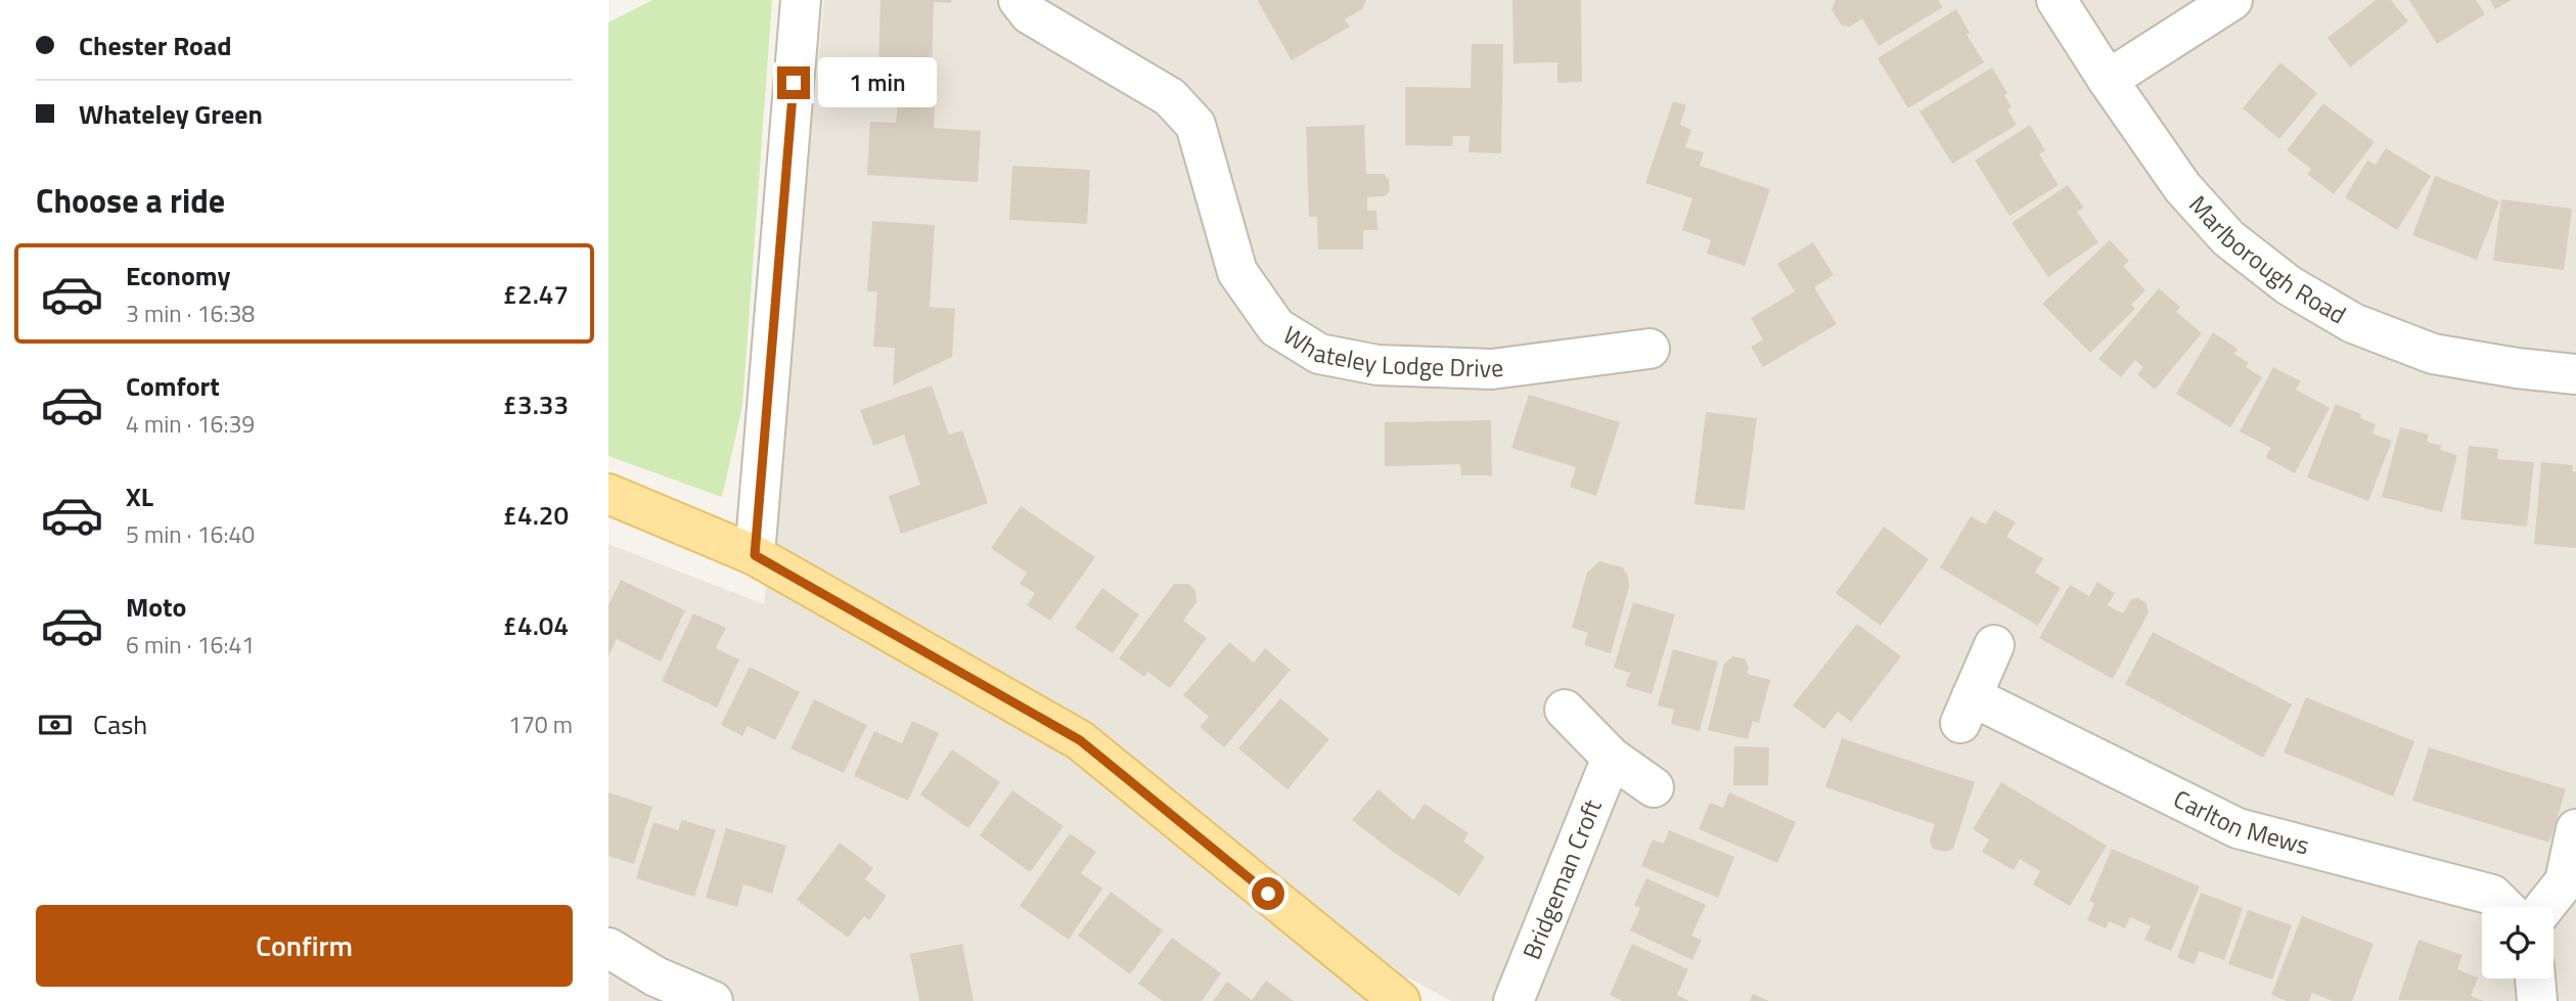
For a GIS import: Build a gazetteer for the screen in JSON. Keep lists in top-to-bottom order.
{
  "streets": {
    "street": [
      "Marlborough Road",
      "Whateley Lodge Drive",
      "Carlton Mews",
      "Bridgeman Croft"
    ]
  },
  "page": {
    "banner": ["Chester Road", "Whateley Green"],
    "bubble": "1 min",
    "heading": "Choose a ride",
    "list": [
      {
        "name": "Economy",
        "note": "3 min · 16:38",
        "value": "£2.47"
      },
      {
        "name": "Comfort",
        "note": "4 min · 16:39",
        "value": "£3.33"
      },
      {
        "name": "XL",
        "note": "5 min · 16:40",
        "value": "£4.20"
      },
      {
        "name": "Moto",
        "note": "6 min · 16:41",
        "value": "£4.04"
      }
    ],
    "pay": ["Cash", "170 m"],
    "buttons": "Confirm"
  }
}
